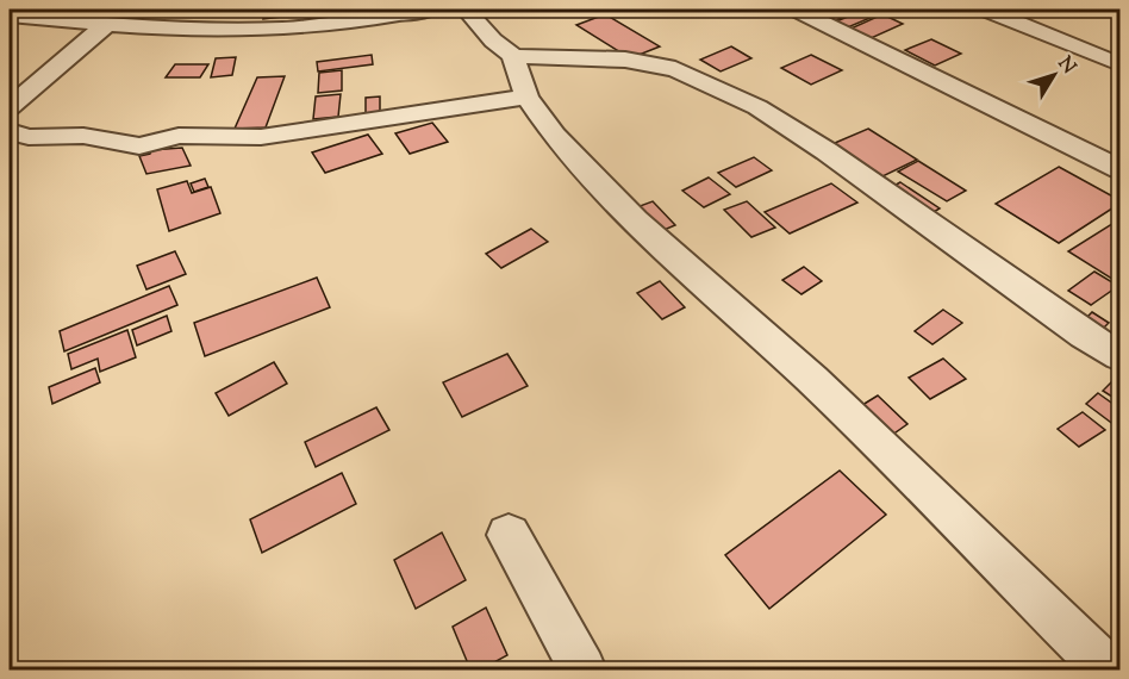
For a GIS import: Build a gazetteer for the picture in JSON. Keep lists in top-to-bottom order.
{
  "north": "top right"
}
